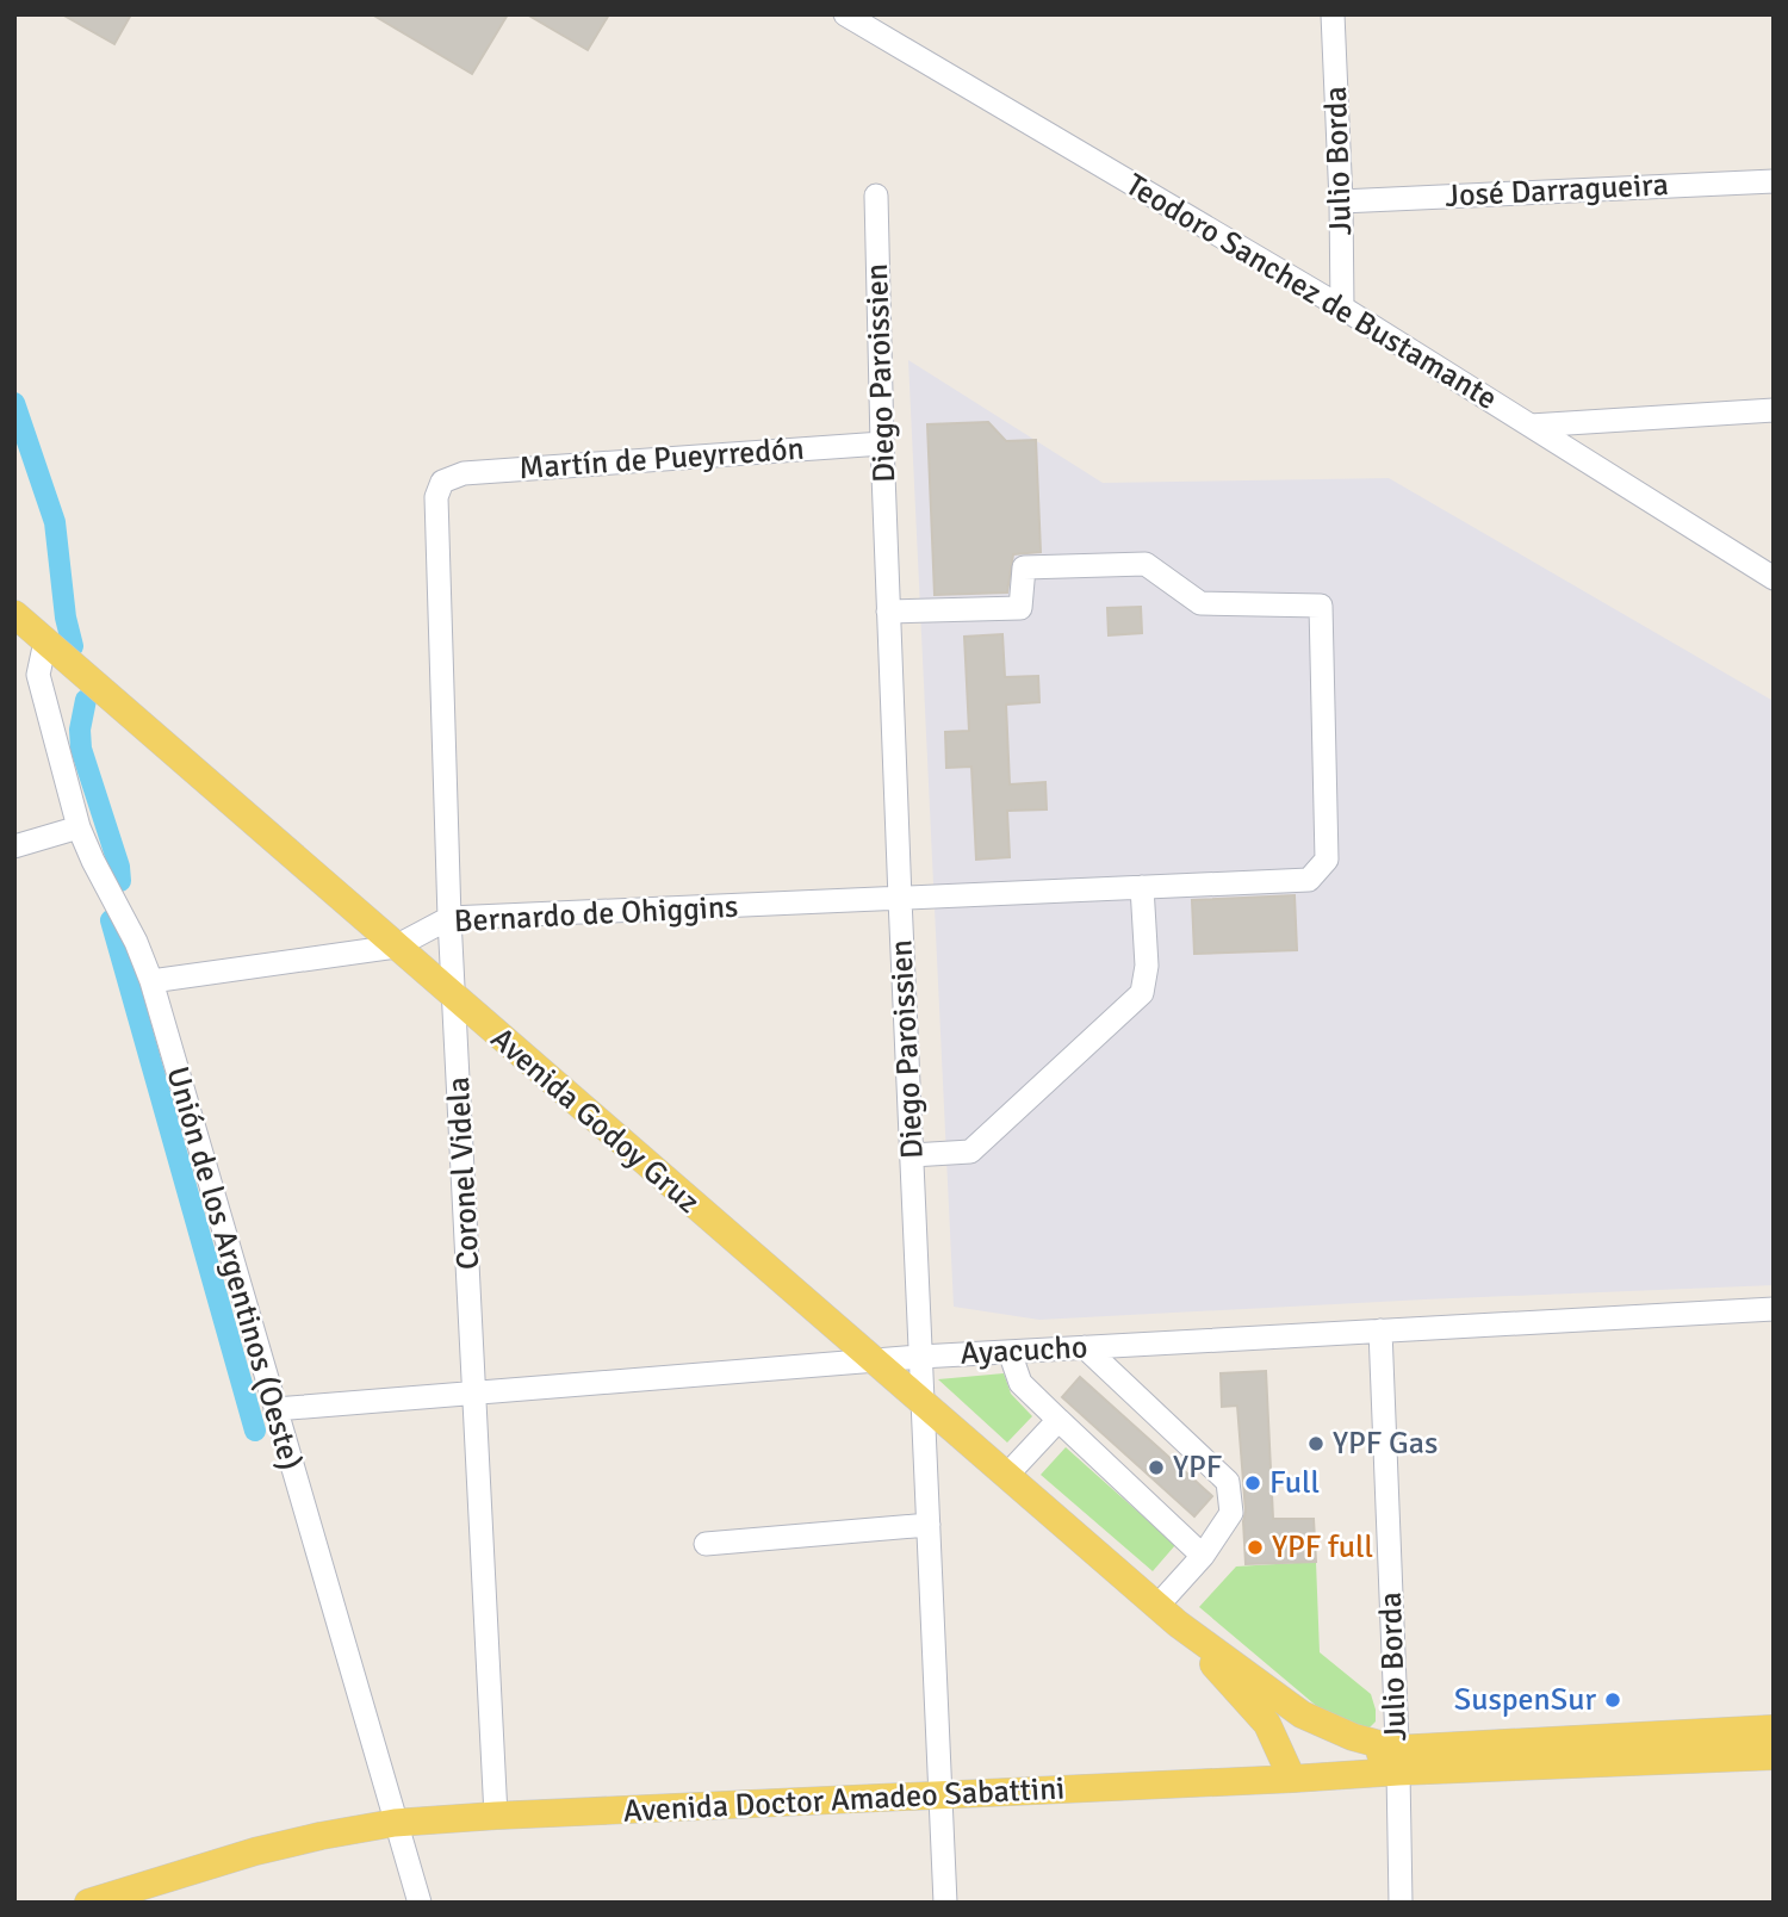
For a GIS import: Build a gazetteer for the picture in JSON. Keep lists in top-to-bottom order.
{
  "streets": {
    "main road": ["Avenida Godoy Gruz", "Avenida Doctor Amadeo Sabattini"],
    "street": [
      "Julio Borda",
      "José Darragueira",
      "Teodoro Sanchez de Bustamante",
      "Diego Paroissien",
      "Martín de Pueyrredón",
      "Bernardo de Ohiggins",
      "Coronel Videla",
      "Unión de los Argentinos (Oeste)",
      "Ayacucho"
    ]
  },
  "crossings": [
    ["Julio Borda", "José Darragueira"],
    ["Julio Borda", "Teodoro Sanchez de Bustamante"],
    ["Julio Borda", "Avenida Godoy Gruz"],
    ["Julio Borda", "Ayacucho"],
    ["Julio Borda", "Avenida Doctor Amadeo Sabattini"],
    ["Diego Paroissien", "Martín de Pueyrredón"],
    ["Diego Paroissien", "Bernardo de Ohiggins"],
    ["Diego Paroissien", "Avenida Godoy Gruz"],
    ["Diego Paroissien", "Ayacucho"],
    ["Diego Paroissien", "Avenida Doctor Amadeo Sabattini"],
    ["Martín de Pueyrredón", "Coronel Videla"],
    ["Bernardo de Ohiggins", "Avenida Godoy Gruz"],
    ["Bernardo de Ohiggins", "Coronel Videla"],
    ["Bernardo de Ohiggins", "Unión de los Argentinos (Oeste)"],
    ["Avenida Godoy Gruz", "Coronel Videla"],
    ["Avenida Godoy Gruz", "Unión de los Argentinos (Oeste)"],
    ["Avenida Godoy Gruz", "Ayacucho"],
    ["Avenida Godoy Gruz", "Avenida Doctor Amadeo Sabattini"],
    ["Coronel Videla", "Ayacucho"],
    ["Coronel Videla", "Avenida Doctor Amadeo Sabattini"],
    ["Unión de los Argentinos (Oeste)", "Ayacucho"],
    ["Unión de los Argentinos (Oeste)", "Avenida Doctor Amadeo Sabattini"]
  ],
  "places": [
    "YPF Gas",
    "YPF",
    "Full",
    "YPF full",
    "SuspenSur"
  ]
}
